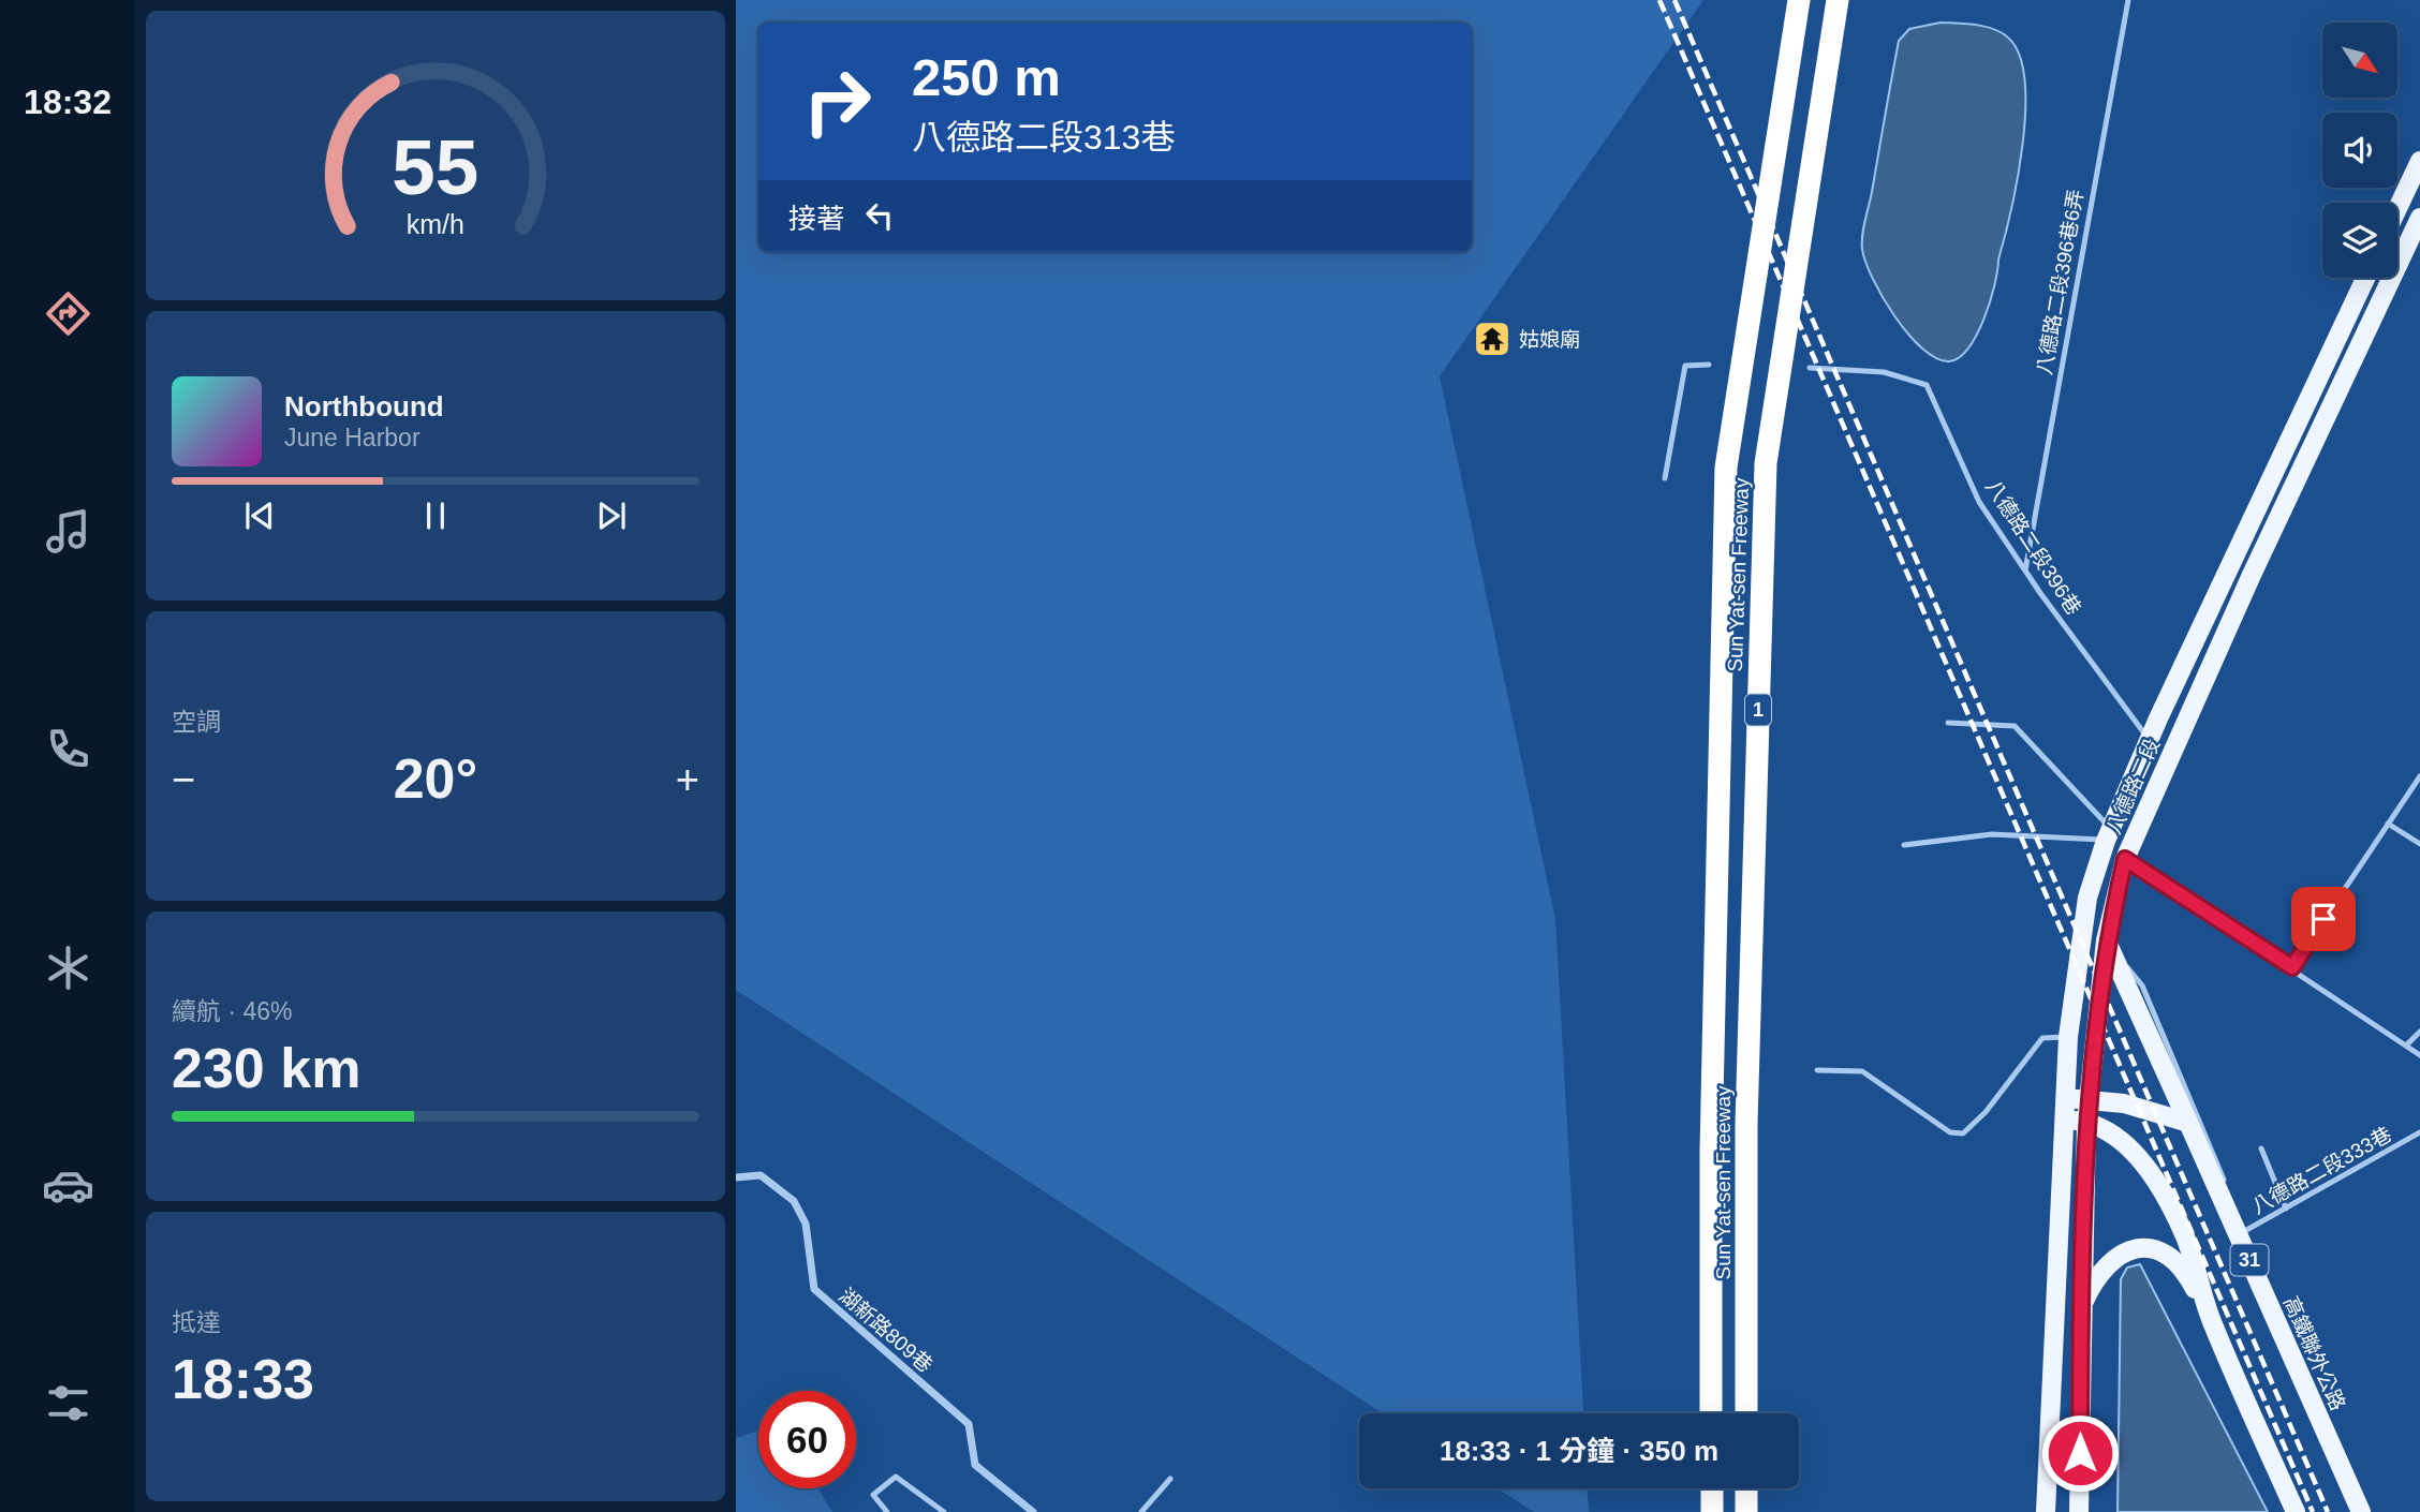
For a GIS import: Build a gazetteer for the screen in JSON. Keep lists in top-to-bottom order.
{
  "streets": {
    "highway": ["Sun Yat-sen Freeway", "1"],
    "main road": ["八德路二段", "31", "高鐵聯外公路"],
    "street": ["湖新路809巷"],
    "lane": ["八德路二段396巷6弄", "八德路二段396巷", "八德路二段333巷"]
  },
  "crossings": [
    ["八德路二段396巷6弄", "八德路二段396巷"],
    ["八德路二段396巷", "八德路二段"],
    ["八德路二段", "31"],
    ["八德路二段333巷", "高鐵聯外公路"],
    ["31", "高鐵聯外公路"]
  ],
  "places": {
    "temple": ["姑娘廟"]
  },
  "north": "bottom right",
  "page": {
    "tabs": "18:32",
    "turn": ["250 m", "八德路二段313巷"],
    "then": "接著",
    "song": ["Northbound", "June Harbor"],
    "tile": [
      "空調",
      ["續航 · 46%", "230 km"],
      ["抵達", "18:33"]
    ],
    "heat": ["−", "20°", "+"],
    "limit": "60",
    "trip": "18:33 · 1 分鐘 · 350 m",
    "gauge": ["55", "km/h"]
  }
}
